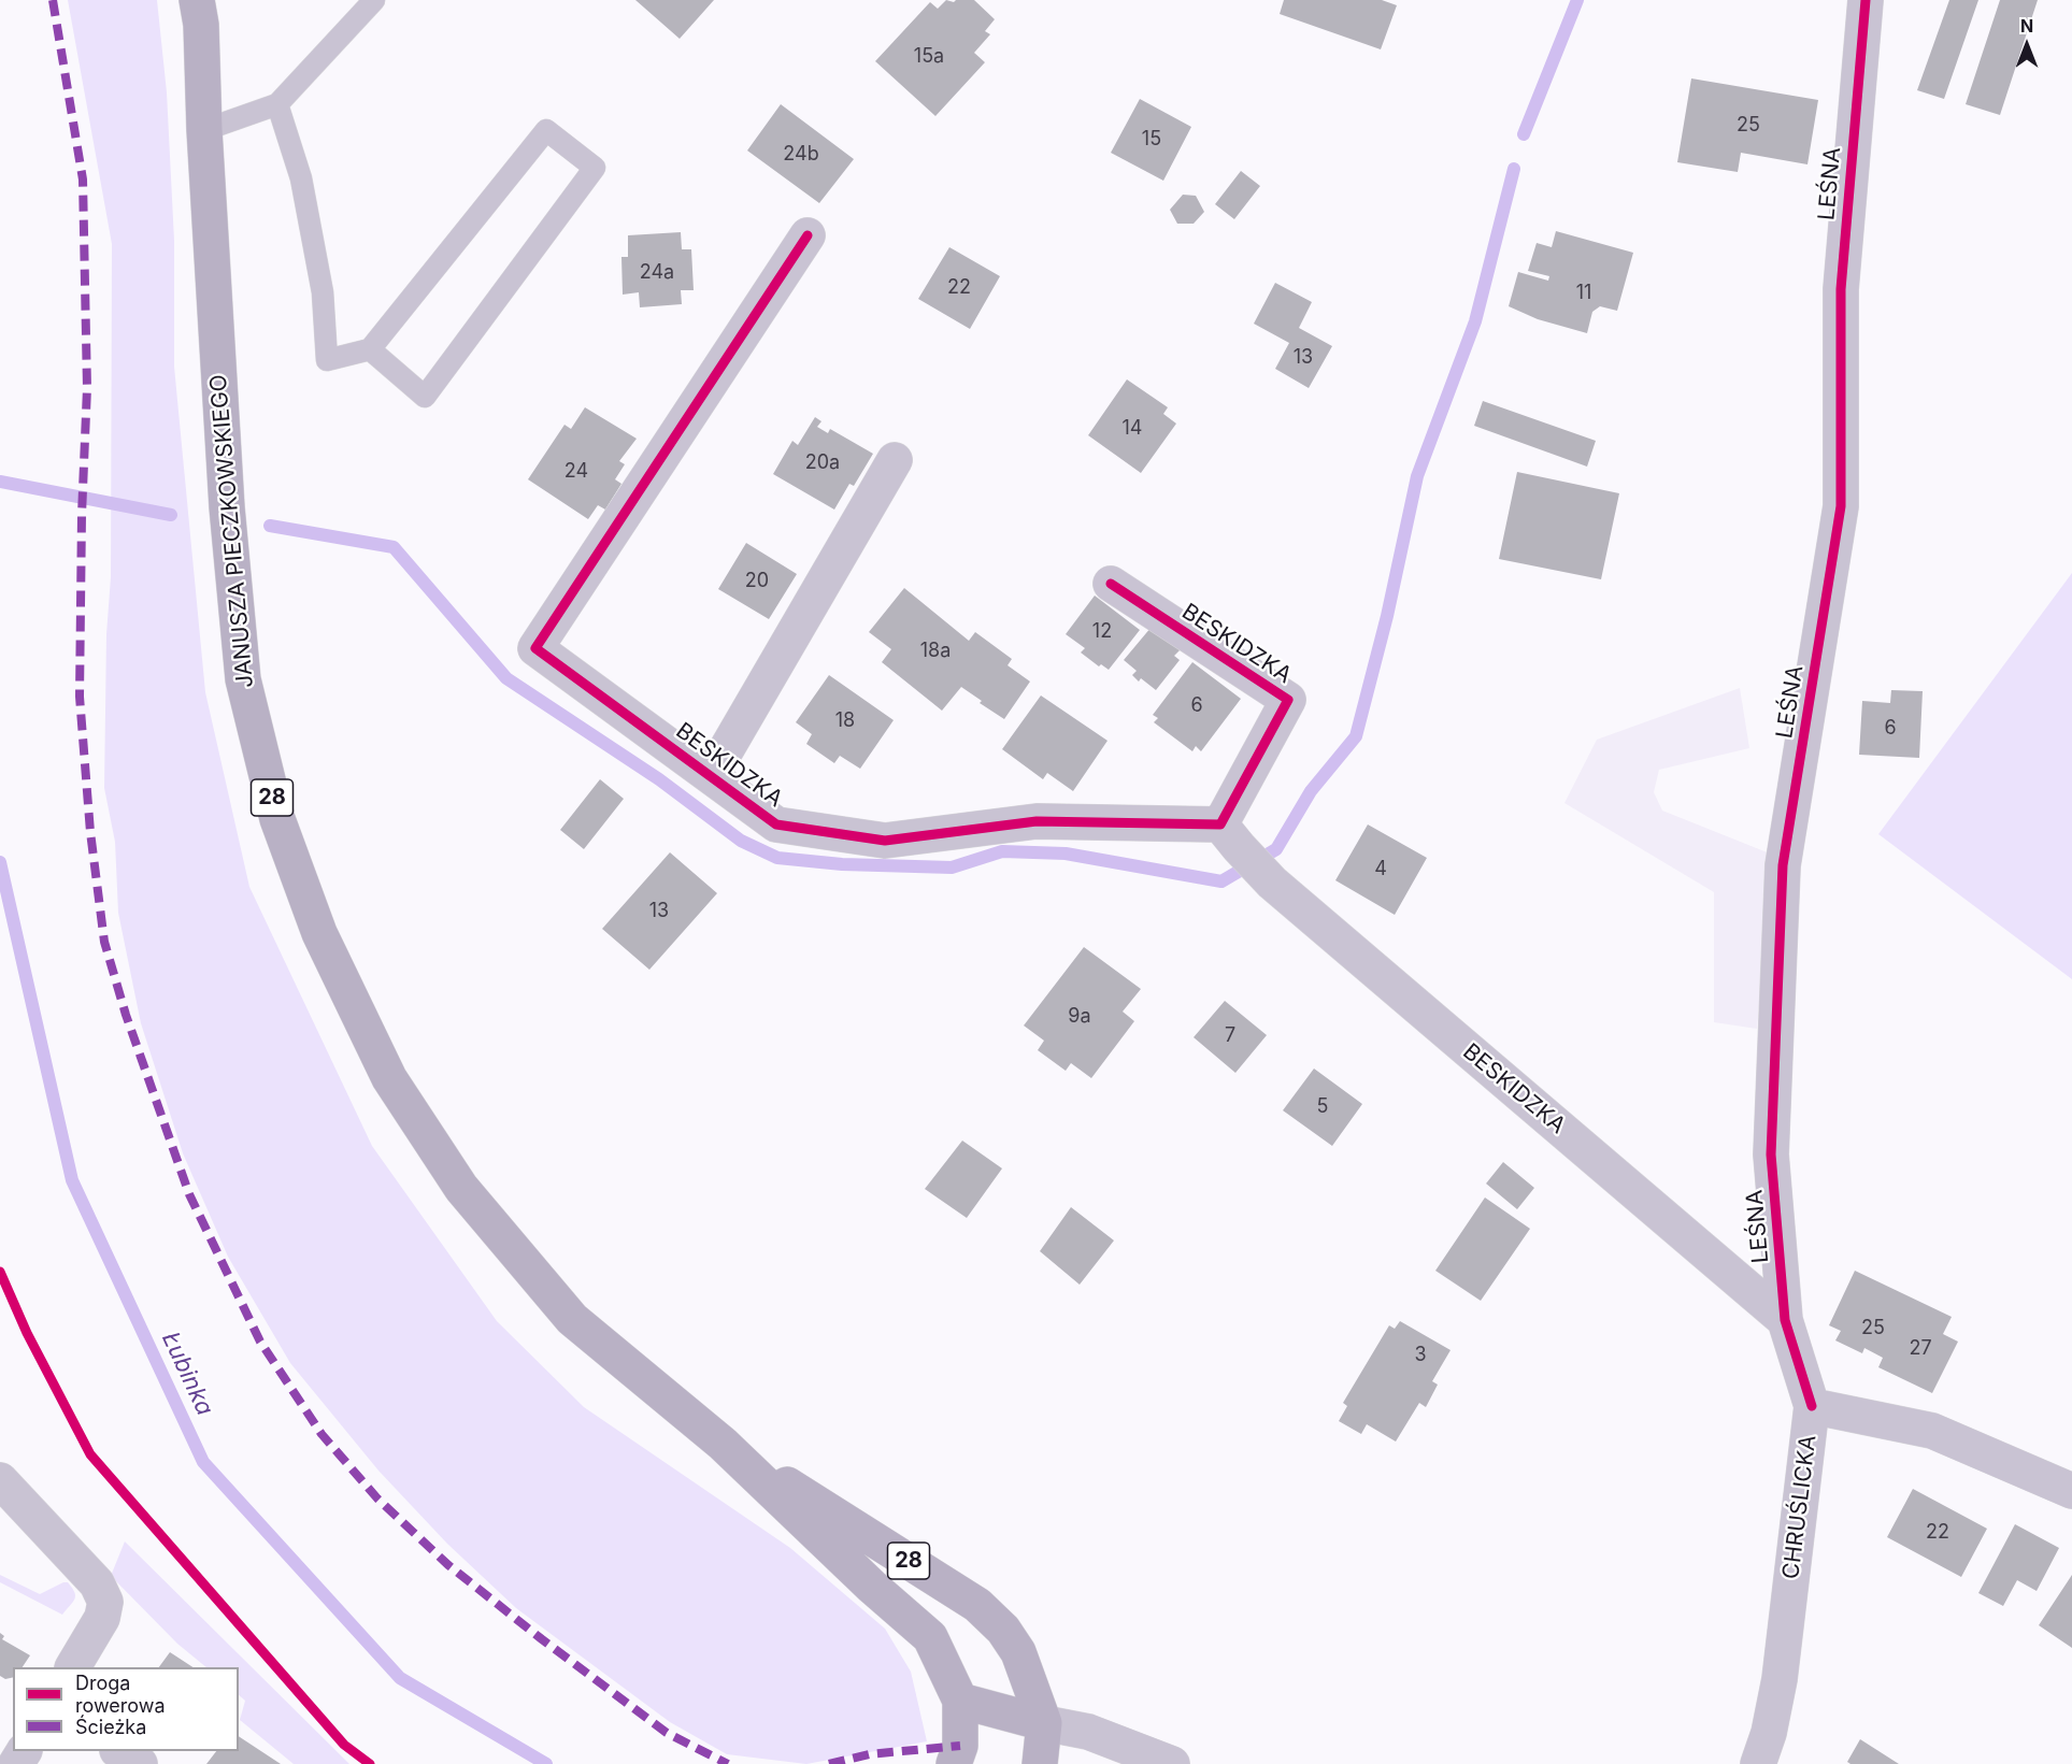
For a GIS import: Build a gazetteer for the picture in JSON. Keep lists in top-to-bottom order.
{
  "streets": {
    "main road": ["JANUSZA PIECZKOWSKIEGO", "28"],
    "street": ["LEŚNA", "BESKIDZKA", "CHRUŚLICKA"]
  },
  "crossings": [
    ["LEŚNA", "BESKIDZKA"],
    ["LEŚNA", "CHRUŚLICKA"],
    ["JANUSZA PIECZKOWSKIEGO", "28"]
  ],
  "water": ["Łubinka"],
  "house_numbers": [
    "15a",
    "25",
    "15",
    "24b",
    "24a",
    "22",
    "11",
    "13",
    "14",
    "20a",
    "24",
    "20",
    "12",
    "18a",
    "6",
    "18",
    "6",
    "4",
    "13",
    "9a",
    "7",
    "5",
    "25",
    "27",
    "3",
    "22"
  ],
  "legend": ["Droga rowerowa", "Ścieżka"],
  "north": "top"
}
